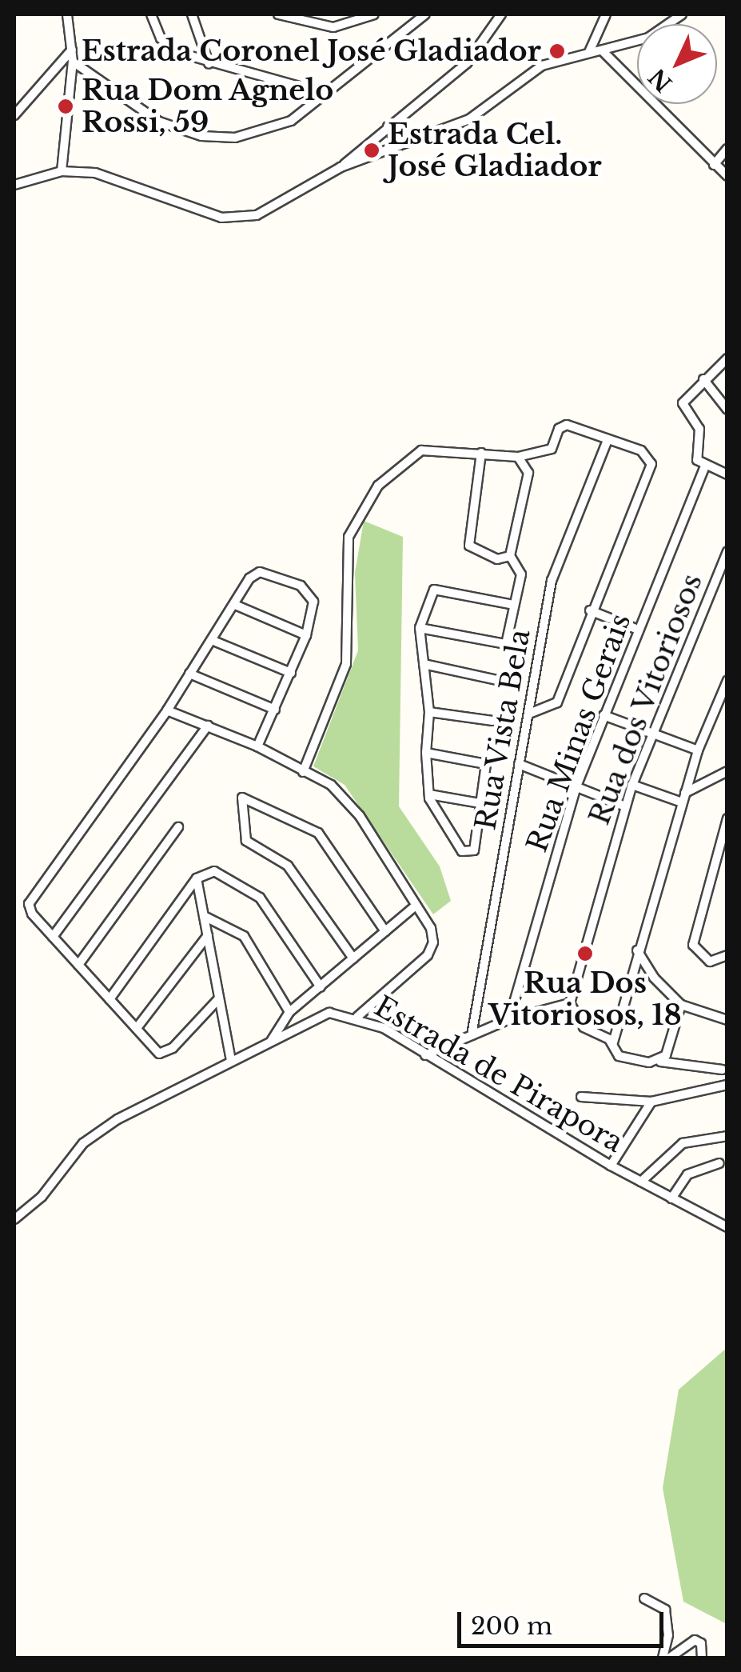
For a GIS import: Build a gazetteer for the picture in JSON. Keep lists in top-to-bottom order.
{
  "streets": {
    "street": [
      "Rua dos Vitoriosos",
      "Rua Vista Bela",
      "Rua Minas Gerais",
      "Estrada de Pirapora"
    ]
  },
  "places": [
    "Estrada Coronel José Gladiador",
    "Rua Dom Agnelo Rossi, 59",
    "Estrada Cel. José Gladiador",
    "Rua Dos Vitoriosos, 18"
  ],
  "scale_bar": "200 m",
  "north": "bottom left"
}
